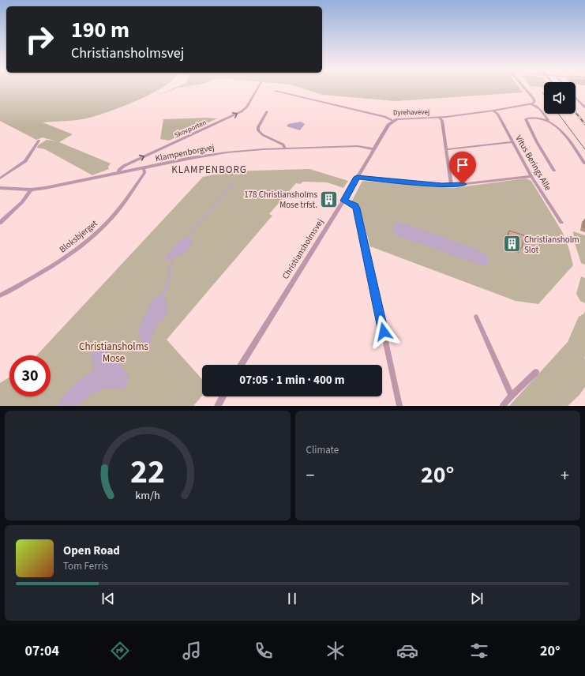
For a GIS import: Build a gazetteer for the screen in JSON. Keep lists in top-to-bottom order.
{
  "streets": {
    "street": [
      "Dyrehavevej",
      "Skovporten",
      "Klampenborgvej",
      "Vitus Berings Alle",
      "Bloksbjerget",
      "Christiansholmsvej"
    ]
  },
  "crossings": [
    ["Dyrehavevej", "Vitus Berings Alle"],
    ["Dyrehavevej", "Christiansholmsvej"],
    ["Skovporten", "Klampenborgvej"],
    ["Klampenborgvej", "Bloksbjerget"],
    ["Klampenborgvej", "Christiansholmsvej"]
  ],
  "one_way": ["Skovporten"],
  "districts": ["KLAMPENBORG"],
  "parks": ["Christiansholms Mose"],
  "places": {
    "building": ["178 Christiansholms Mose trfst.", "Christiansholm Slot"]
  },
  "page": {
    "turn": ["190 m", "Christiansholmsvej"],
    "limit": "30",
    "trip": "07:05 · 1 min · 400 m",
    "tile": "Climate",
    "heat": ["−", "20°", "+"],
    "song": ["Open Road", "Tom Ferris"],
    "tabs": ["07:04", "20°"],
    "gauge": ["22", "km/h"]
  }
}
